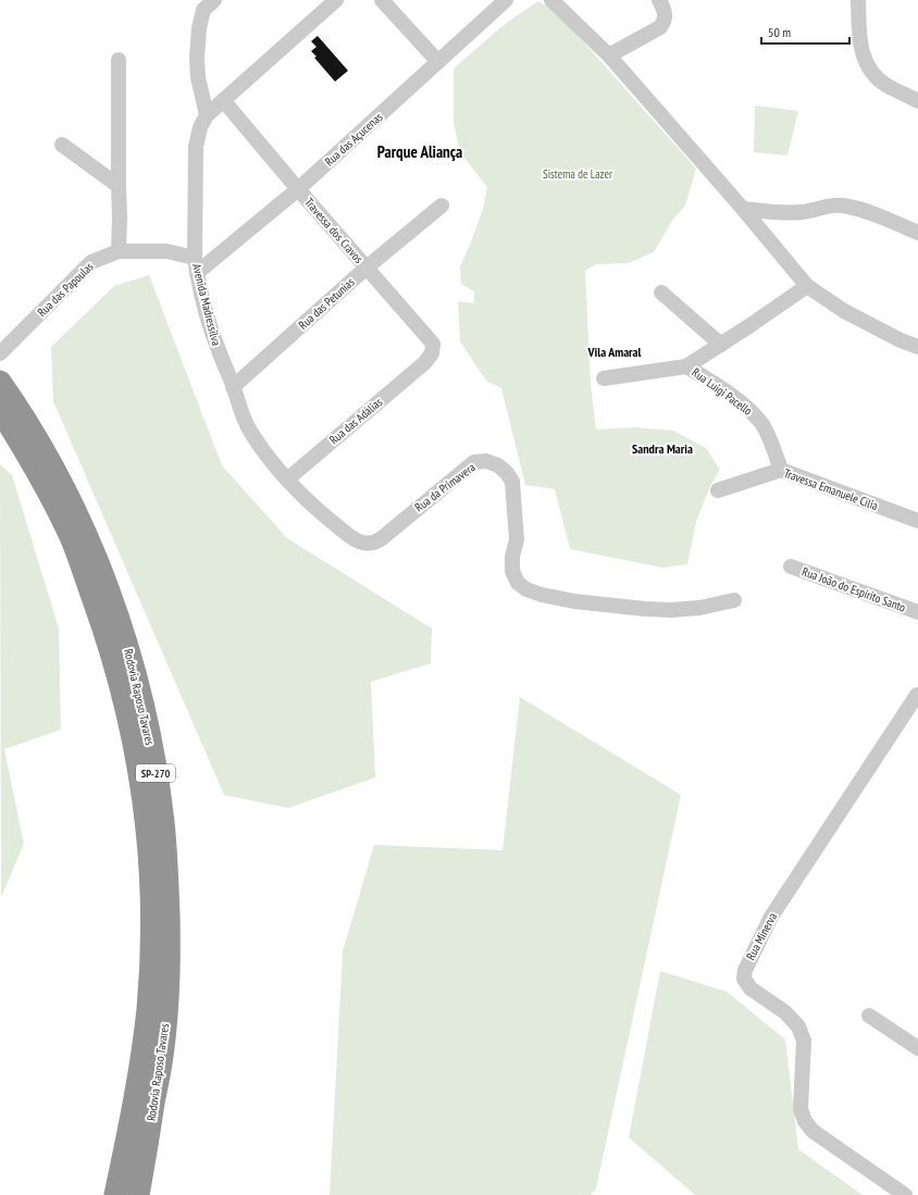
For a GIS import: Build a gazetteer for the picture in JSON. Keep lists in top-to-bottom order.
{
  "streets": {
    "highway": ["Rodovia Raposo Tavares", "SP-270"],
    "street": [
      "Rua das Açucenas",
      "Travessa dos Cravos",
      "Rua das Papoulas",
      "Rua das Petunias",
      "Avenida Madressilva",
      "Rua Luigi Pacello",
      "Rua das Adálias",
      "Rua da Primavera",
      "Travessa Emanuele Cilia",
      "Rua João do Espírito Santo",
      "Rua Minerva"
    ]
  },
  "crossings": [
    ["Rua das Açucenas", "Travessa dos Cravos"],
    ["Rua das Açucenas", "Avenida Madressilva"],
    ["Travessa dos Cravos", "Rua das Petunias"],
    ["Travessa dos Cravos", "Avenida Madressilva"],
    ["Travessa dos Cravos", "Rua das Adálias"],
    ["Rua das Papoulas", "Avenida Madressilva"],
    ["Rua das Petunias", "Avenida Madressilva"],
    ["Avenida Madressilva", "Rua das Adálias"],
    ["Avenida Madressilva", "Rua da Primavera"],
    ["Rua Luigi Pacello", "Travessa Emanuele Cilia"]
  ],
  "districts": ["Parque Aliança", "Vila Amaral", "Sandra Maria"],
  "parks": ["Sistema de Lazer"],
  "scale_bar": "50 m"
}
